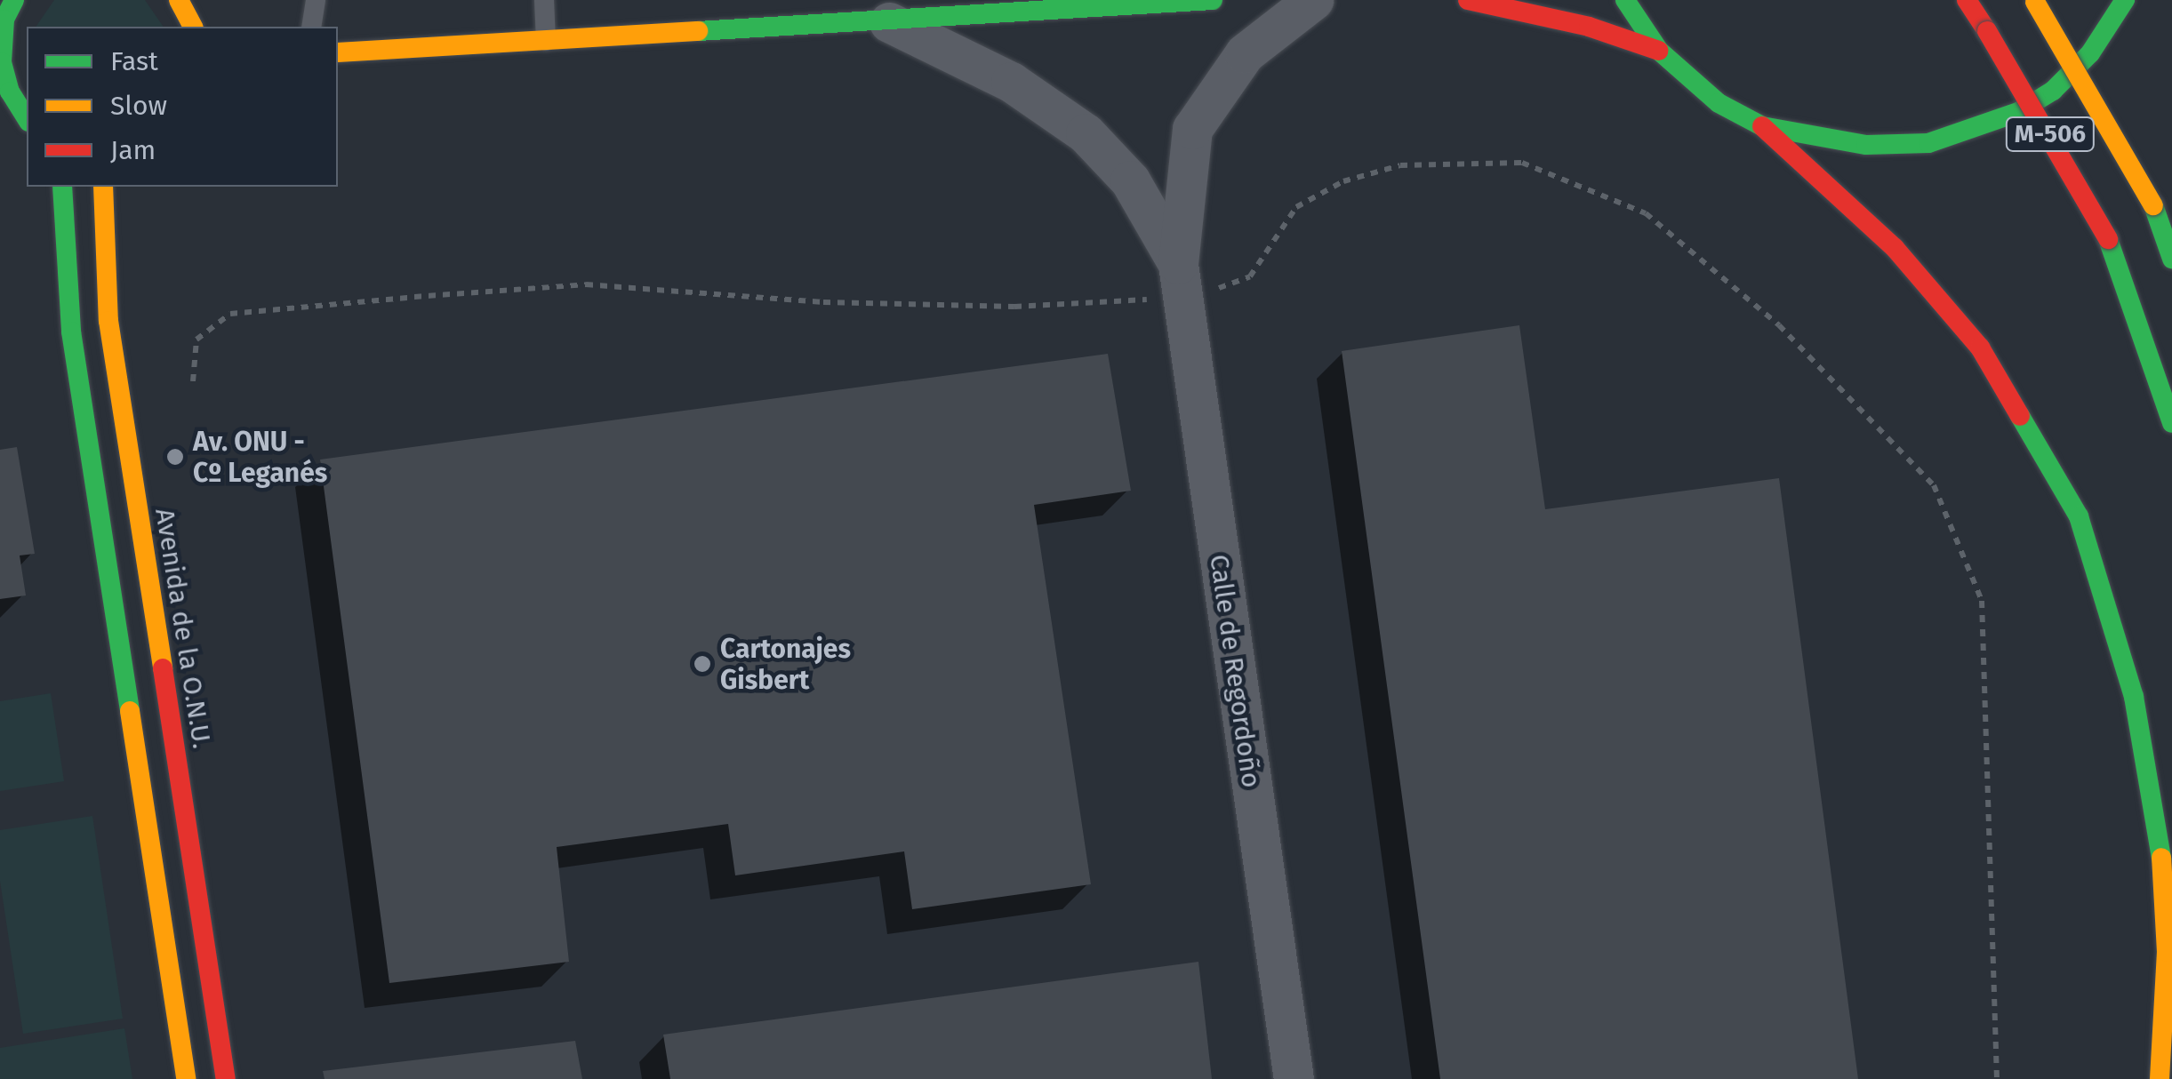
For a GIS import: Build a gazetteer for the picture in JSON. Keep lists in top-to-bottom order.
{
  "streets": {
    "main road": ["M-506", "Avenida de la O.N.U."],
    "street": ["Calle de Regordoño"]
  },
  "places": ["Av. ONU - Cº Leganés", "Cartonajes Gisbert"],
  "legend": ["Fast", "Slow", "Jam"]
}
